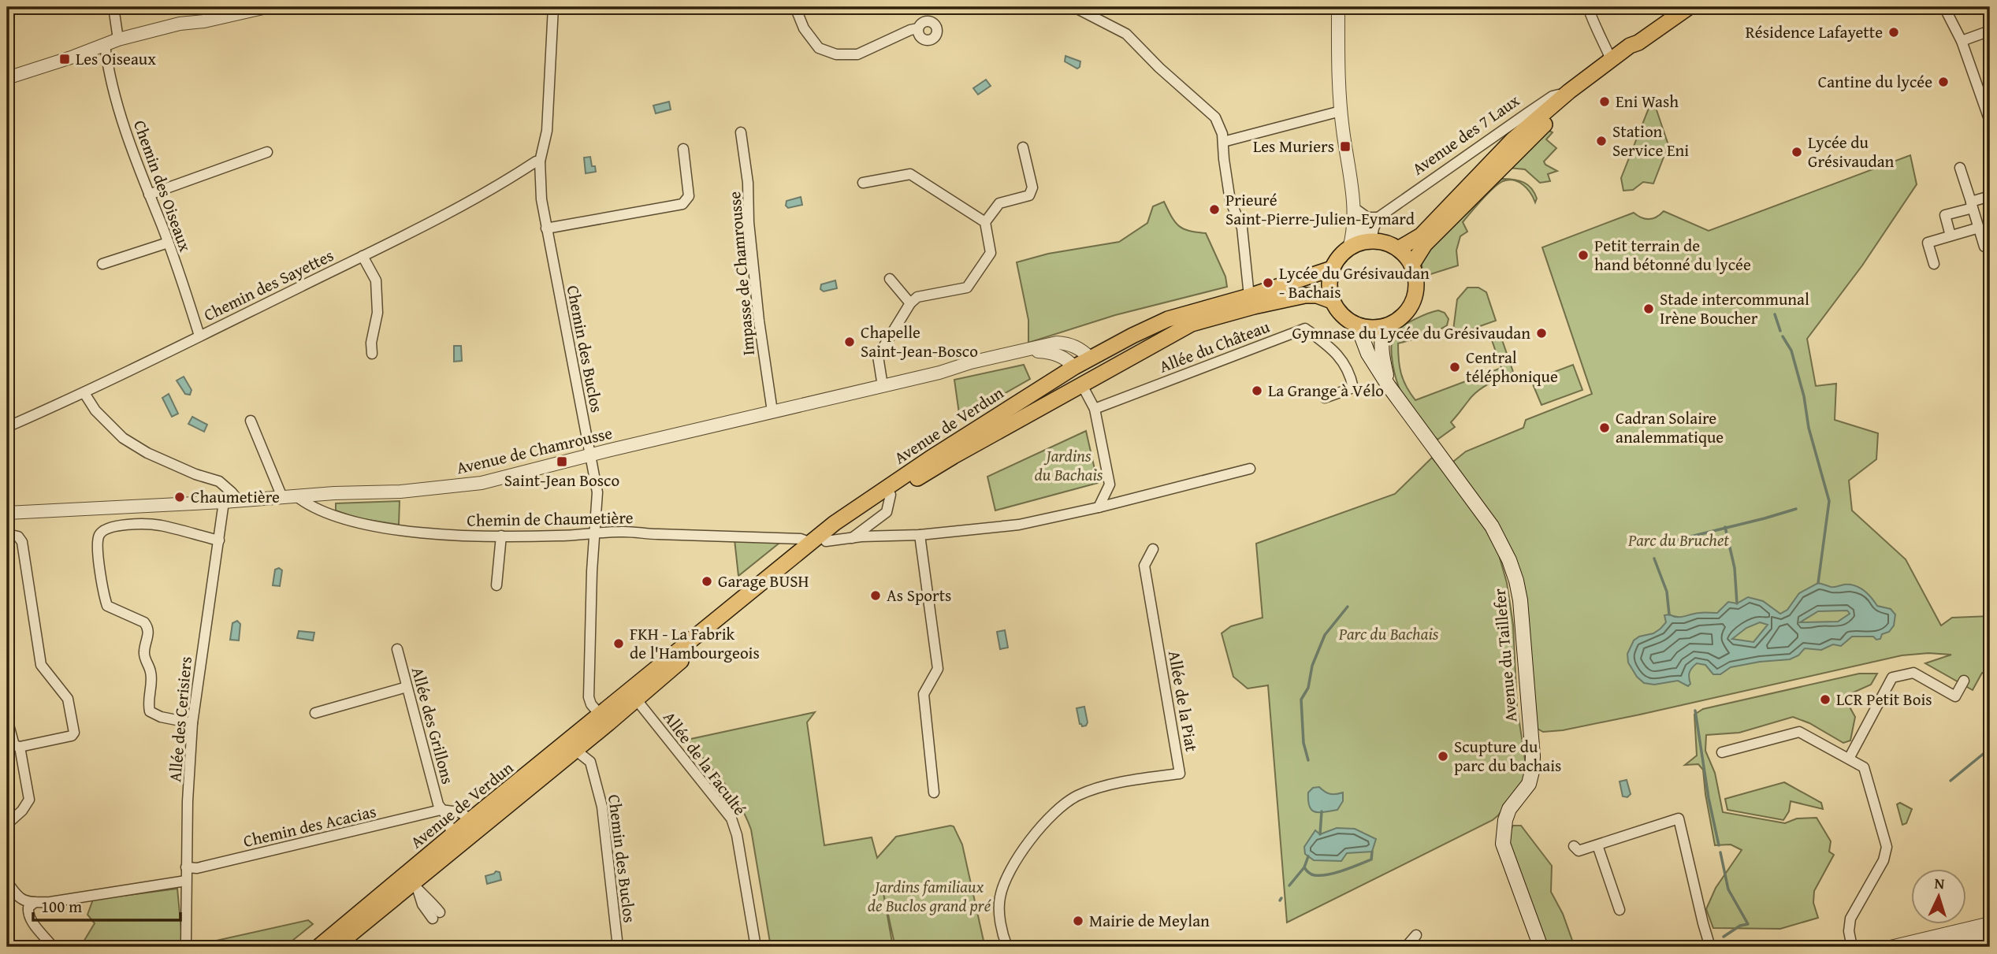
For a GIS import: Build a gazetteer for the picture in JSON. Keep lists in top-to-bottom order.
{
  "streets": {
    "main road": ["Avenue des 7 Laux", "Avenue de Verdun", "Avenue du Taillefer"],
    "street": [
      "Chemin des Oiseaux",
      "Impasse de Chamrousse",
      "Chemin des Sayettes",
      "Allée du Château",
      "Chemin des Buclos",
      "Avenue de Chamrousse",
      "Chemin de Chaumetière",
      "Allée de la Piat",
      "Allée des Cerisiers",
      "Allée des Grillons",
      "Allée de la Faculté",
      "Chemin des Acacias"
    ]
  },
  "crossings": [
    ["Avenue des 7 Laux", "Avenue de Verdun"],
    ["Avenue des 7 Laux", "Avenue du Taillefer"],
    ["Chemin des Oiseaux", "Chemin des Sayettes"],
    ["Impasse de Chamrousse", "Avenue de Chamrousse"],
    ["Chemin des Sayettes", "Chemin des Buclos"],
    ["Chemin des Buclos", "Avenue de Verdun"],
    ["Chemin des Buclos", "Avenue de Chamrousse"],
    ["Chemin des Buclos", "Chemin de Chaumetière"],
    ["Avenue de Verdun", "Avenue de Chamrousse"],
    ["Avenue de Verdun", "Chemin de Chaumetière"],
    ["Avenue de Verdun", "Avenue du Taillefer"],
    ["Avenue de Verdun", "Allée des Grillons"],
    ["Avenue de Verdun", "Allée de la Faculté"],
    ["Avenue de Chamrousse", "Chemin de Chaumetière"],
    ["Avenue de Chamrousse", "Allée des Cerisiers"],
    ["Allée des Cerisiers", "Chemin des Acacias"],
    ["Allée des Grillons", "Chemin des Acacias"]
  ],
  "parks": [
    "Jardins du Bachais",
    "Parc du Bruchet",
    "Parc du Bachais",
    "Jardins familiaux de Buclos grand pré"
  ],
  "places": {
    "other": [
      "Résidence Lafayette",
      "Cantine du lycée",
      "Eni Wash",
      "Station Service Eni",
      "Lycée du Grésivaudan",
      "Prieuré Saint-Pierre-Julien-Eymard",
      "Petit terrain de hand bétonné du lycée",
      "Lycée du Grésivaudan - Bachais",
      "Stade intercommunal Irène Boucher",
      "Gymnase du Lycée du Grésivaudan",
      "Chapelle Saint-Jean-Bosco",
      "Central téléphonique",
      "La Grange à Vélo",
      "Cadran Solaire analemmatique",
      "Chaumetière",
      "Garage BUSH",
      "As Sports",
      "FKH - La Fabrik de l'Hambourgeois",
      "LCR Petit Bois",
      "Scupture du parc du bachais",
      "Mairie de Meylan"
    ],
    "transit": ["Les Oiseaux", "Les Muriers", "Saint-Jean Bosco"]
  },
  "scale_bar": "100 m",
  "north": "top"
}
